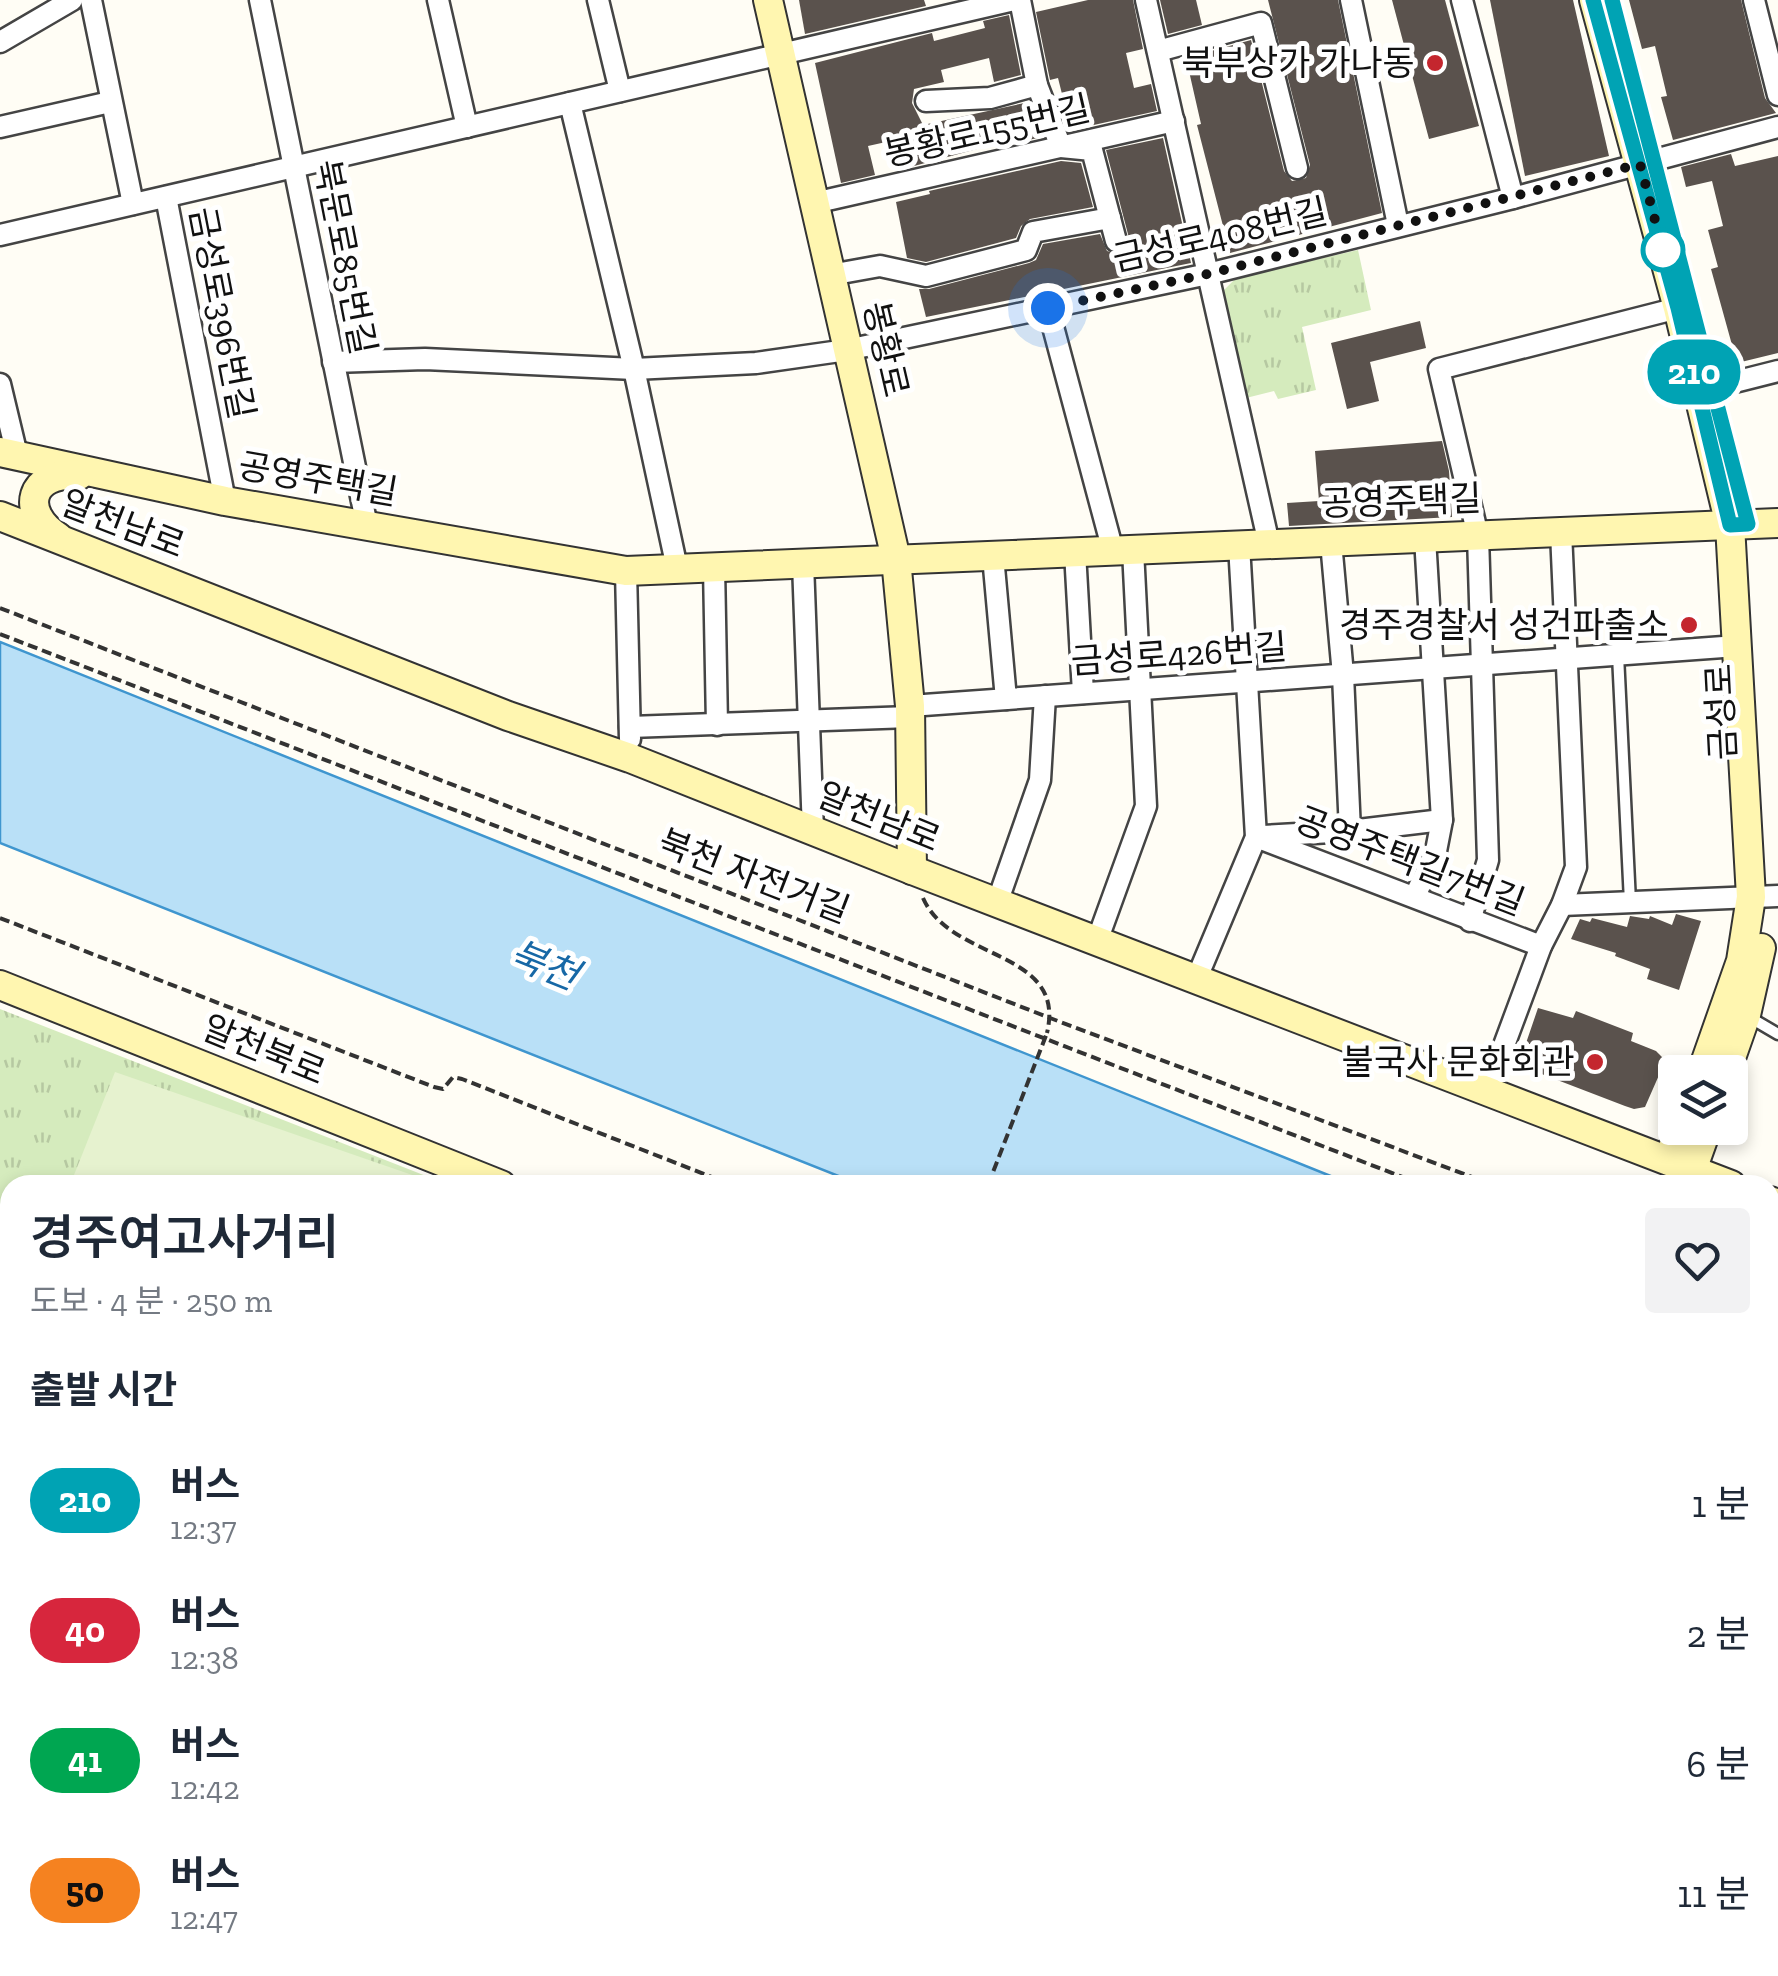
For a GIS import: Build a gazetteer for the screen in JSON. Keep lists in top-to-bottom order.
{
  "streets": {
    "street": [
      "봉황로155번길",
      "금성로408번길",
      "북문로85번길",
      "금성로396번길",
      "봉황로",
      "공영주택길",
      "알천남로",
      "금성로426번길",
      "금성로",
      "공영주택길7번길",
      "알천북로"
    ],
    "path": ["북천 자전거길"]
  },
  "crossings": [
    ["봉황로155번길", "봉황로"],
    ["금성로408번길", "북문로85번길"],
    ["금성로408번길", "봉황로"],
    ["금성로408번길", "금성로"],
    ["북문로85번길", "금성로396번길"],
    ["북문로85번길", "공영주택길"],
    ["금성로396번길", "봉황로"],
    ["금성로396번길", "공영주택길"],
    ["봉황로", "공영주택길"],
    ["봉황로", "알천남로"],
    ["봉황로", "금성로426번길"],
    ["공영주택길", "금성로"],
    ["공영주택길", "공영주택길7번길"],
    ["알천남로", "금성로426번길"],
    ["알천남로", "공영주택길7번길"],
    ["금성로426번길", "금성로"],
    ["금성로426번길", "공영주택길7번길"]
  ],
  "water": ["북천"],
  "places": ["북부상가 가나동", "경주경찰서 성건파출소", "불국사 문화회관"],
  "lines": ["bus line 210"],
  "page": {
    "on_map": "210",
    "heading": [
      ["경주여고사거리", "도보 · 4 분 · 250 m"],
      "출발 시간"
    ],
    "list": [
      {
        "mark": "210",
        "name": "버스",
        "note": "12:37",
        "value": "1 분"
      },
      {
        "mark": "40",
        "name": "버스",
        "note": "12:38",
        "value": "2 분"
      },
      {
        "mark": "41",
        "name": "버스",
        "note": "12:42",
        "value": "6 분"
      },
      {
        "mark": "50",
        "name": "버스",
        "note": "12:47",
        "value": "11 분"
      }
    ]
  }
}
